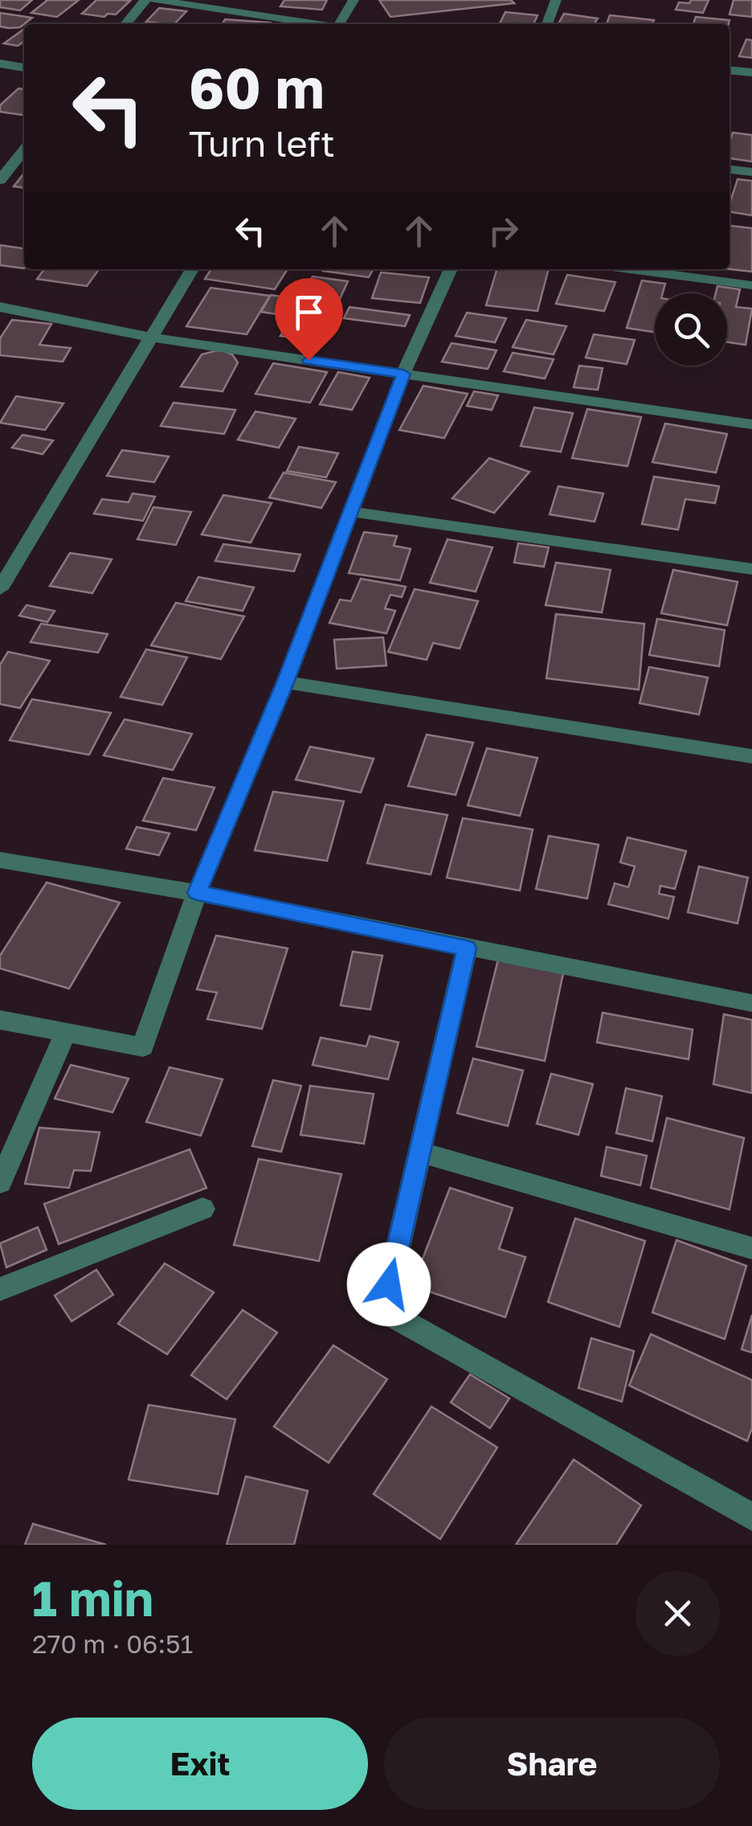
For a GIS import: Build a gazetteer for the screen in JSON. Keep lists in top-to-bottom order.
{
  "page": {
    "turn": ["60 m", "Turn left"],
    "heading": ["1 min", "270 m · 06:51"],
    "buttons": ["Exit", "Share"]
  }
}
